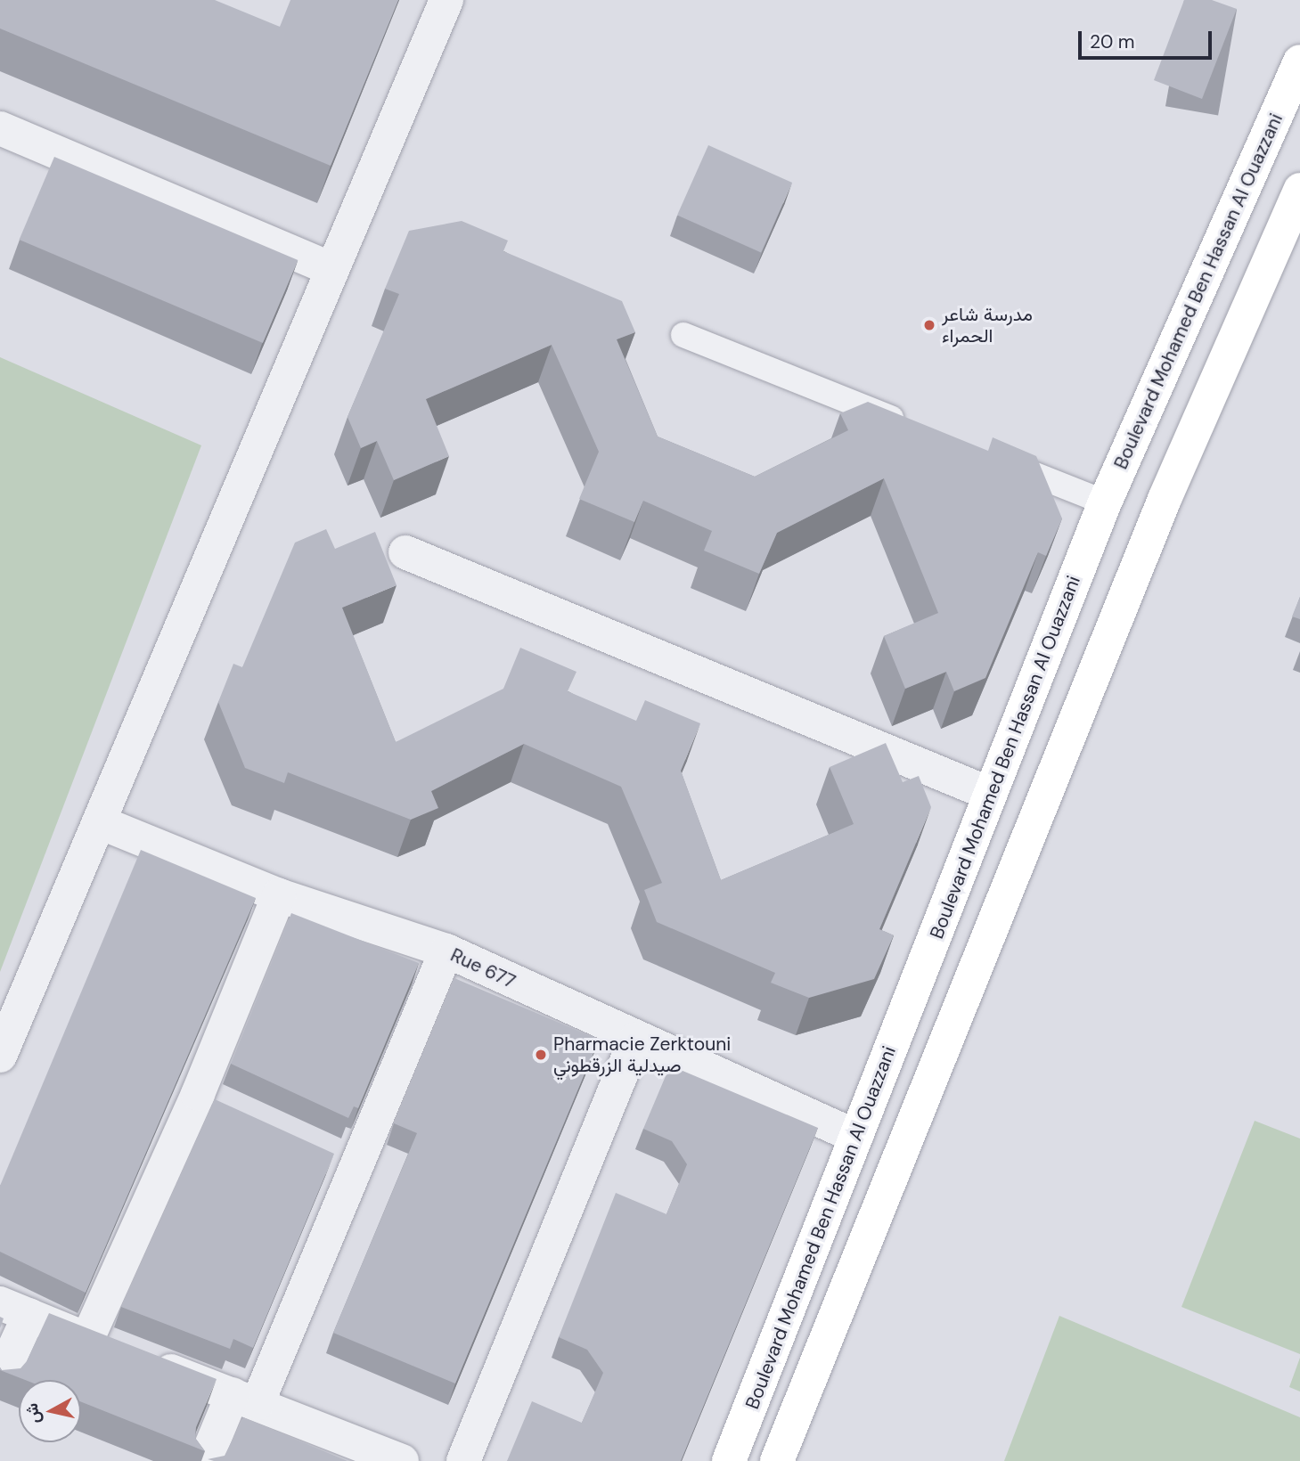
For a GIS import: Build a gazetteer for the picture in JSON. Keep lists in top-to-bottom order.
{
  "streets": {
    "street": ["Boulevard Mohamed Ben Hassan Al Ouazzani", "Rue 677"]
  },
  "crossings": [
    ["Boulevard Mohamed Ben Hassan Al Ouazzani", "Rue 677"]
  ],
  "places": ["مدرسة شاعر الحمراء", "Pharmacie Zerktouni صيدلية الزرقطوني"],
  "scale_bar": "20 m",
  "north": "left"
}
